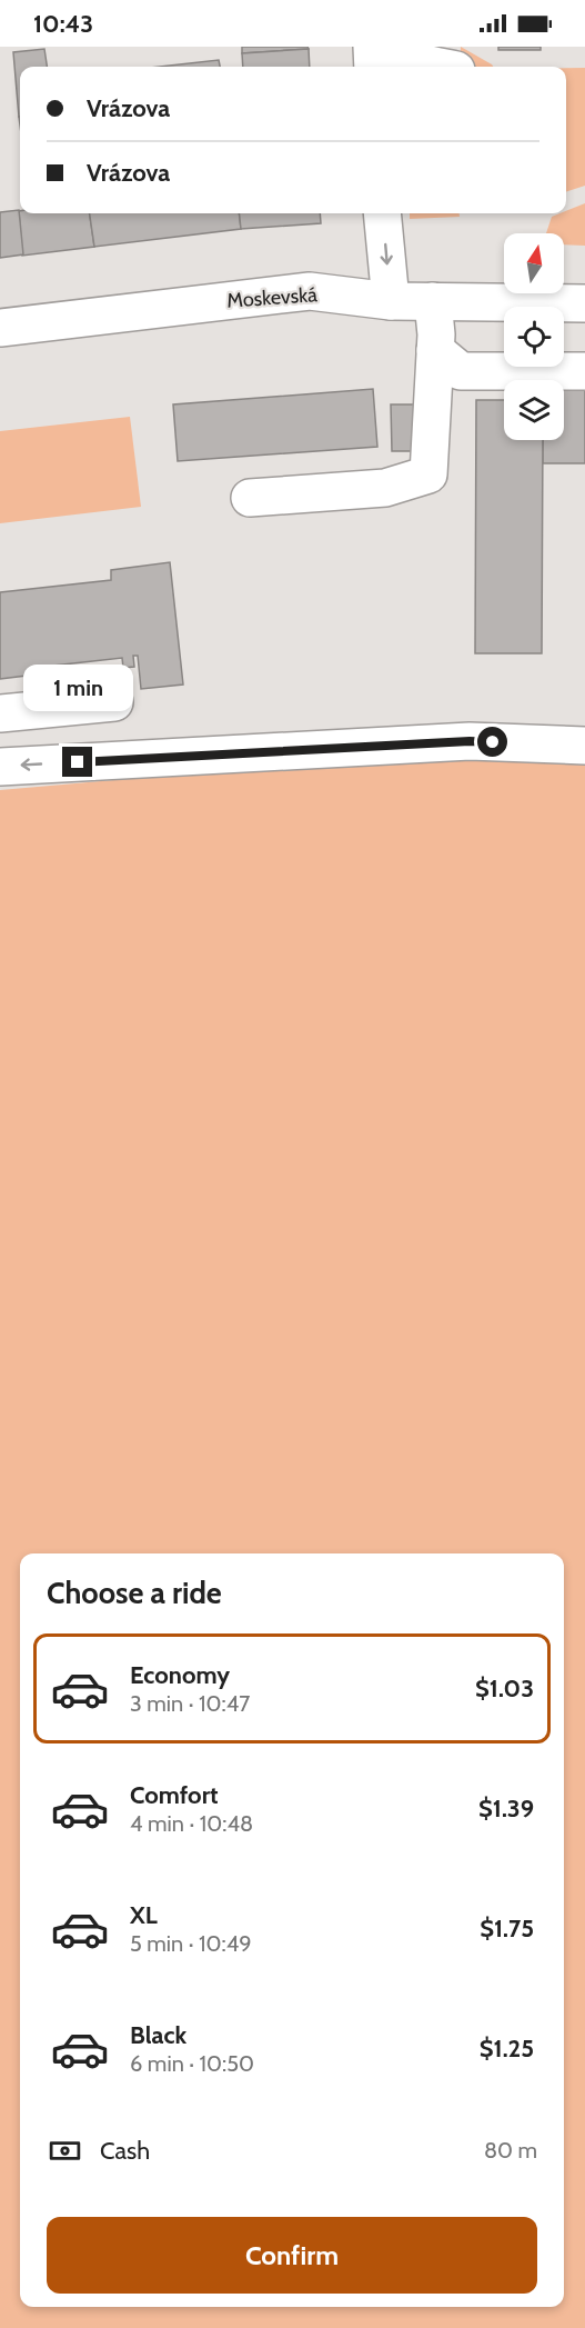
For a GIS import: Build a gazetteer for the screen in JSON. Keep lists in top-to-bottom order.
{
  "streets": {
    "street": ["Moskevská"]
  },
  "north": "top",
  "page": {
    "status": "10:43",
    "banner": ["Vrázova", "Vrázova"],
    "bubble": "1 min",
    "heading": "Choose a ride",
    "list": [
      {
        "name": "Economy",
        "note": "3 min · 10:47",
        "value": "$1.03"
      },
      {
        "name": "Comfort",
        "note": "4 min · 10:48",
        "value": "$1.39"
      },
      {
        "name": "XL",
        "note": "5 min · 10:49",
        "value": "$1.75"
      },
      {
        "name": "Black",
        "note": "6 min · 10:50",
        "value": "$1.25"
      }
    ],
    "pay": ["Cash", "80 m"],
    "buttons": "Confirm"
  }
}
